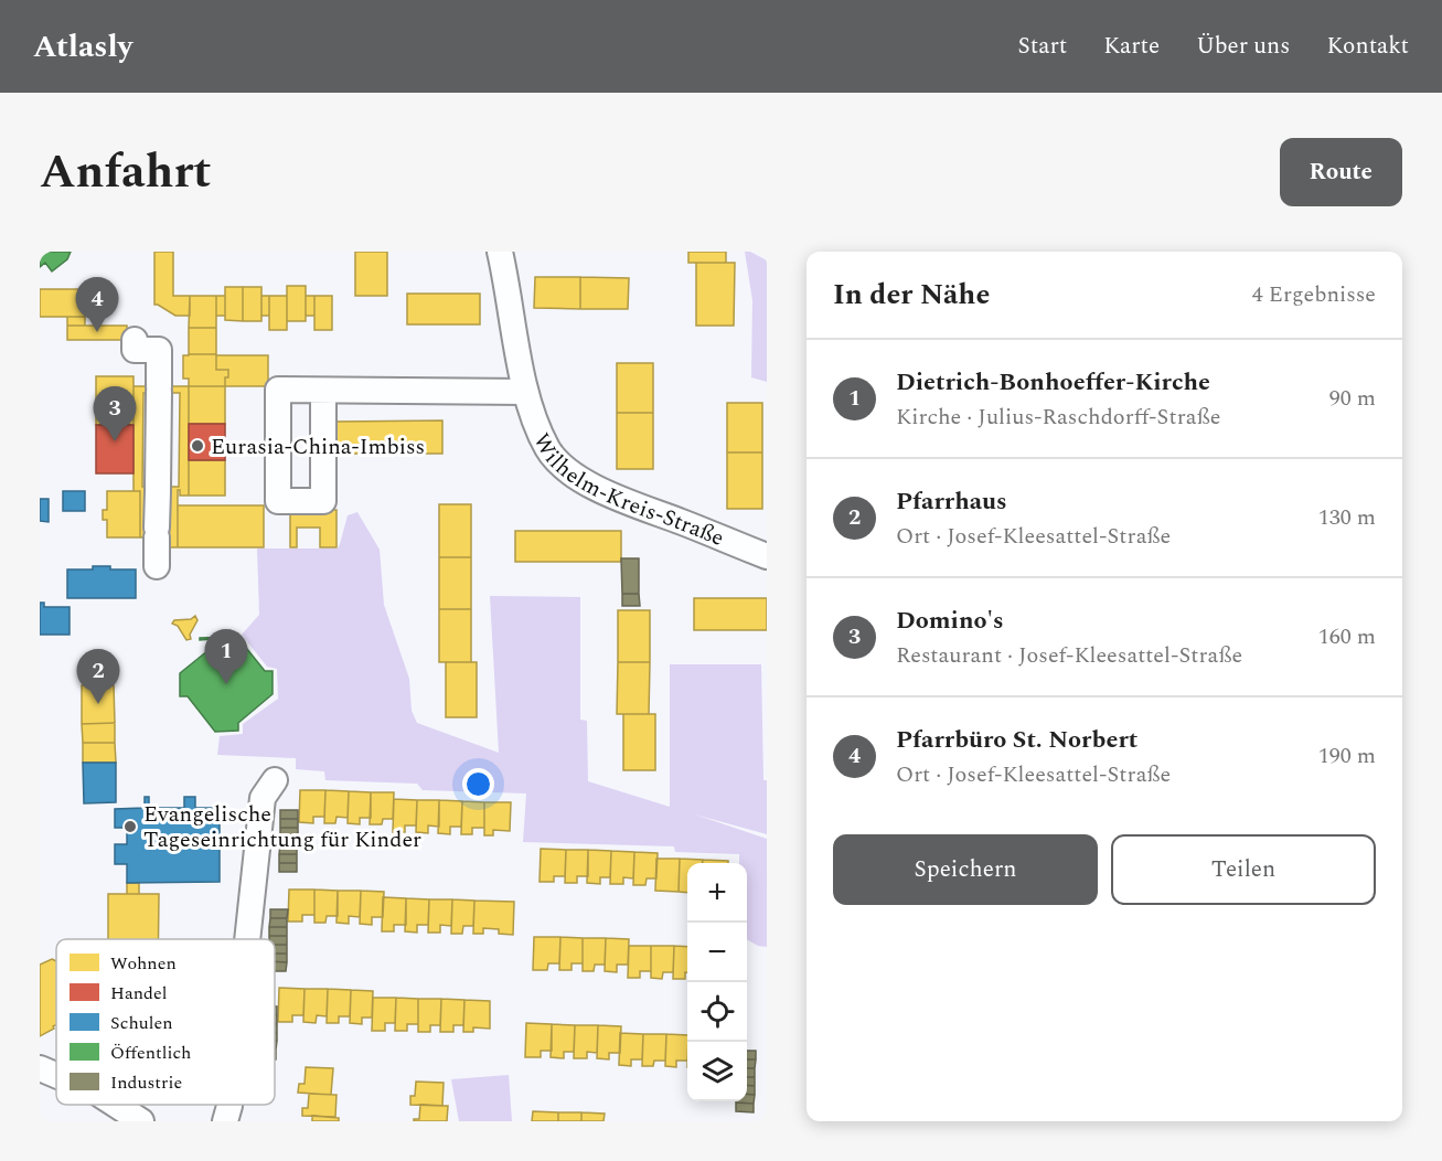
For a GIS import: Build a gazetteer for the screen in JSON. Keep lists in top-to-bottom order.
{
  "streets": {
    "street": ["Wilhelm-Kreis-Straße"]
  },
  "places": ["Eurasia-China-Imbiss", "Evangelische Tageseinrichtung für Kinder"],
  "legend": [
    "Wohnen",
    "Handel",
    "Schulen",
    "Öffentlich",
    "Industrie"
  ],
  "page": {
    "header": "Atlasly",
    "nav": [
      "Start",
      "Karte",
      "Über uns",
      "Kontakt"
    ],
    "title": "Anfahrt",
    "buttons": [
      "Route",
      ["Speichern", "Teilen"]
    ],
    "heading": ["In der Nähe", "4 Ergebnisse"],
    "pins": [
      "4",
      "3",
      "1",
      "2"
    ],
    "list": [
      {
        "mark": "1",
        "name": "Dietrich-Bonhoeffer-Kirche",
        "note": "Kirche · Julius-Raschdorff-Straße",
        "value": "90 m"
      },
      {
        "mark": "2",
        "name": "Pfarrhaus",
        "note": "Ort · Josef-Kleesattel-Straße",
        "value": "130 m"
      },
      {
        "mark": "3",
        "name": "Domino's",
        "note": "Restaurant · Josef-Kleesattel-Straße",
        "value": "160 m"
      },
      {
        "mark": "4",
        "name": "Pfarrbüro St. Norbert",
        "note": "Ort · Josef-Kleesattel-Straße",
        "value": "190 m"
      }
    ],
    "map_buttons": ["+", "−"]
  }
}
